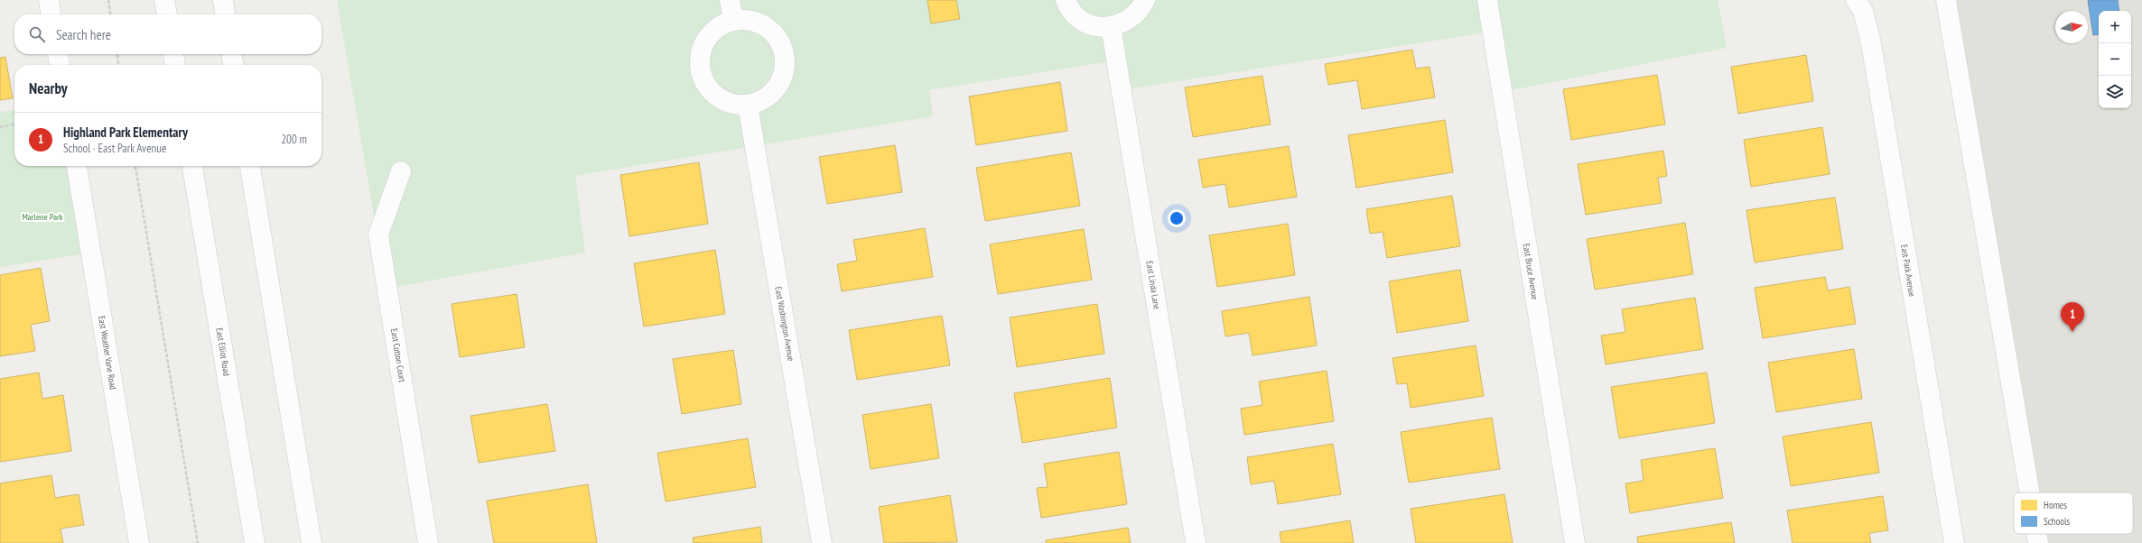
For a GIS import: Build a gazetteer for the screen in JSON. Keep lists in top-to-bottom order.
{
  "streets": {
    "street": [
      "East Park Avenue",
      "East Bruce Avenue",
      "East Linda Lane",
      "East Washington Avenue",
      "East Elliot Road",
      "East Weather Vane Road",
      "East Cotton Court"
    ]
  },
  "parks": ["Marlene Park"],
  "legend": ["Homes", "Schools"],
  "north": "right",
  "page": {
    "map_buttons": ["+", "−"],
    "search": "Search here",
    "heading": "Nearby",
    "list": [
      {
        "mark": "1",
        "name": "Highland Park Elementary",
        "note": "School · East Park Avenue",
        "value": "200 m"
      }
    ],
    "pins": "1"
  }
}
